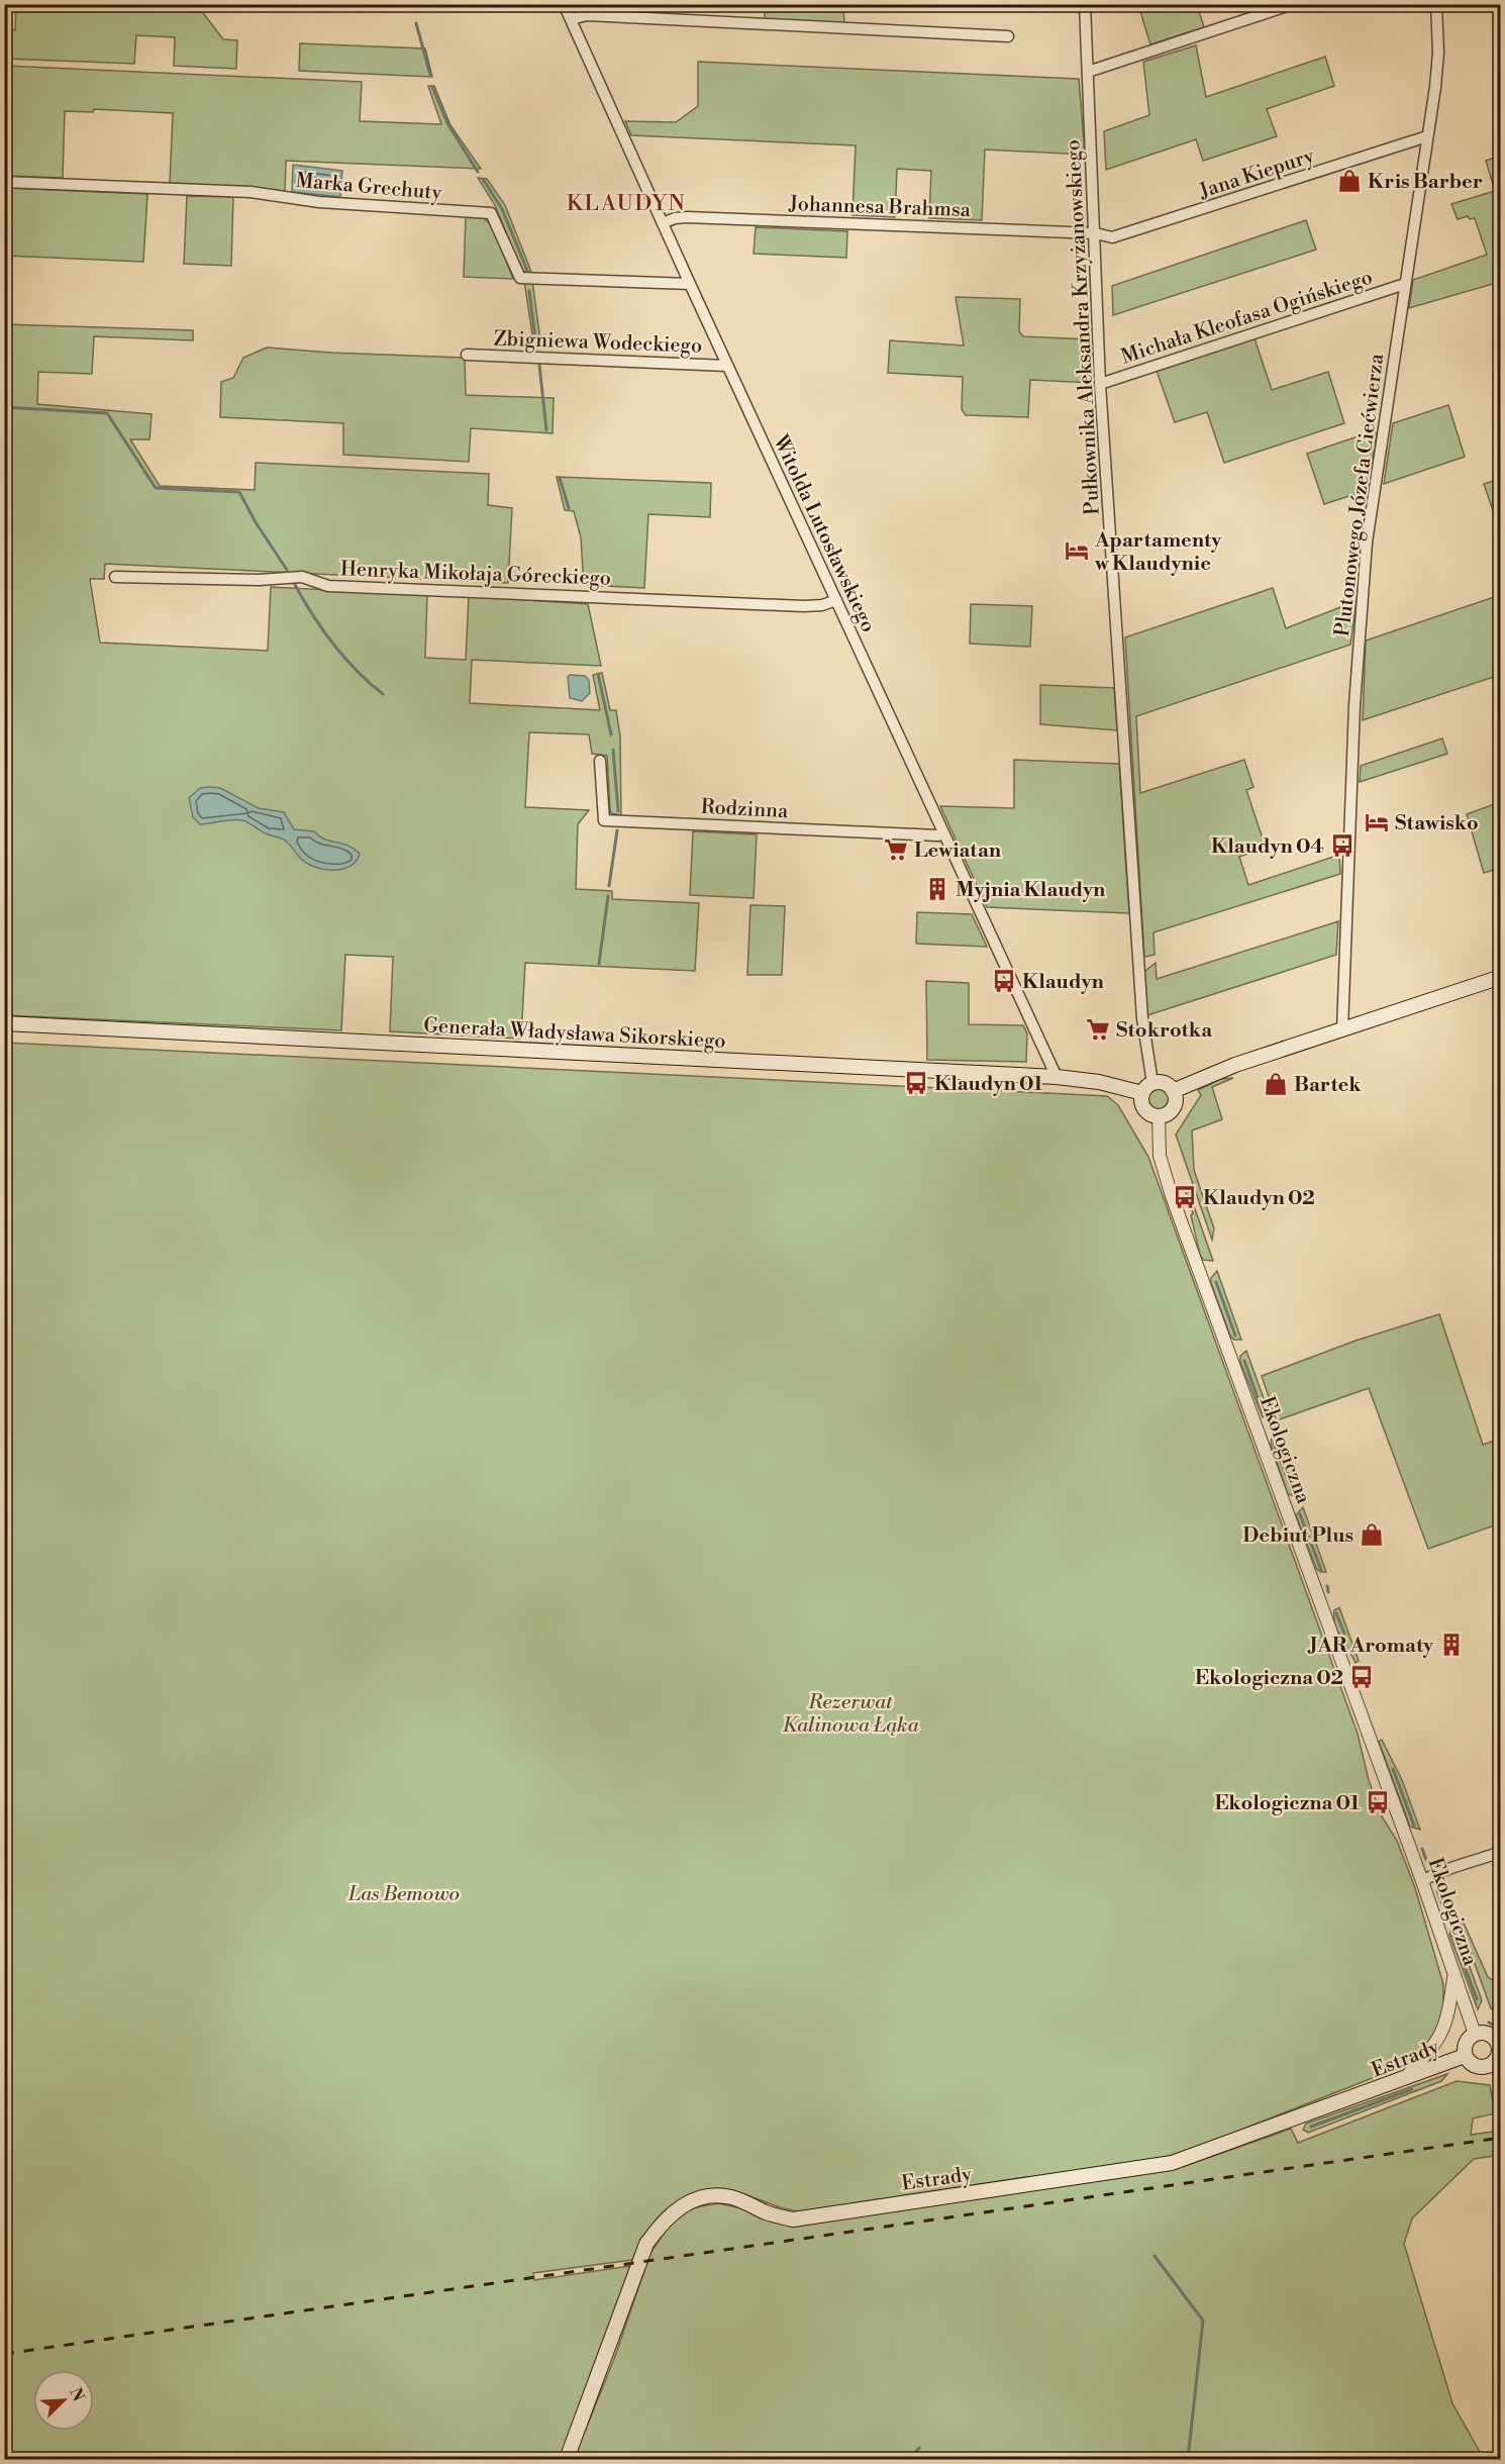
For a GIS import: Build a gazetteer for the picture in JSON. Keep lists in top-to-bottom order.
{
  "streets": {
    "main road": ["Generała Władysława Sikorskiego", "Estrady"],
    "street": [
      "Jana Kiepury",
      "Marka Grechuty",
      "Johannesa Brahmsa",
      "Michała Kleofasa Ogińskiego",
      "Pułkownika Aleksandra Krzyżanowskiego",
      "Zbigniewa Wodeckiego",
      "Plutonowego Józefa Ciećwierza",
      "Witolda Lutosławskiego",
      "Henryka Mikołaja Góreckiego",
      "Rodzinna",
      "Ekologiczna"
    ]
  },
  "crossings": [
    ["Jana Kiepury", "Johannesa Brahmsa"],
    ["Jana Kiepury", "Pułkownika Aleksandra Krzyżanowskiego"],
    ["Jana Kiepury", "Plutonowego Józefa Ciećwierza"],
    ["Marka Grechuty", "Witolda Lutosławskiego"],
    ["Johannesa Brahmsa", "Pułkownika Aleksandra Krzyżanowskiego"],
    ["Johannesa Brahmsa", "Witolda Lutosławskiego"],
    ["Michała Kleofasa Ogińskiego", "Pułkownika Aleksandra Krzyżanowskiego"],
    ["Michała Kleofasa Ogińskiego", "Plutonowego Józefa Ciećwierza"],
    ["Pułkownika Aleksandra Krzyżanowskiego", "Generała Władysława Sikorskiego"],
    ["Pułkownika Aleksandra Krzyżanowskiego", "Ekologiczna"],
    ["Zbigniewa Wodeckiego", "Witolda Lutosławskiego"],
    ["Witolda Lutosławskiego", "Henryka Mikołaja Góreckiego"],
    ["Witolda Lutosławskiego", "Rodzinna"],
    ["Witolda Lutosławskiego", "Generała Władysława Sikorskiego"],
    ["Generała Władysława Sikorskiego", "Ekologiczna"],
    ["Ekologiczna", "Estrady"]
  ],
  "districts": ["KLAUDYN"],
  "parks": ["Rezerwat Kalinowa Łąka", "Las Bemowo"],
  "places": {
    "shop": ["Kris Barber", "Bartek", "Debiut Plus"],
    "hotel": ["Apartamenty w Klaudynie", "Stawisko"],
    "bus stop": [
      "Klaudyn 04",
      "Klaudyn",
      "Klaudyn 01",
      "Klaudyn 02",
      "Ekologiczna 02",
      "Ekologiczna 01"
    ],
    "supermarket": ["Lewiatan", "Stokrotka"],
    "building": ["Myjnia Klaudyn", "JAR Aromaty"]
  },
  "north": "top right"
}
